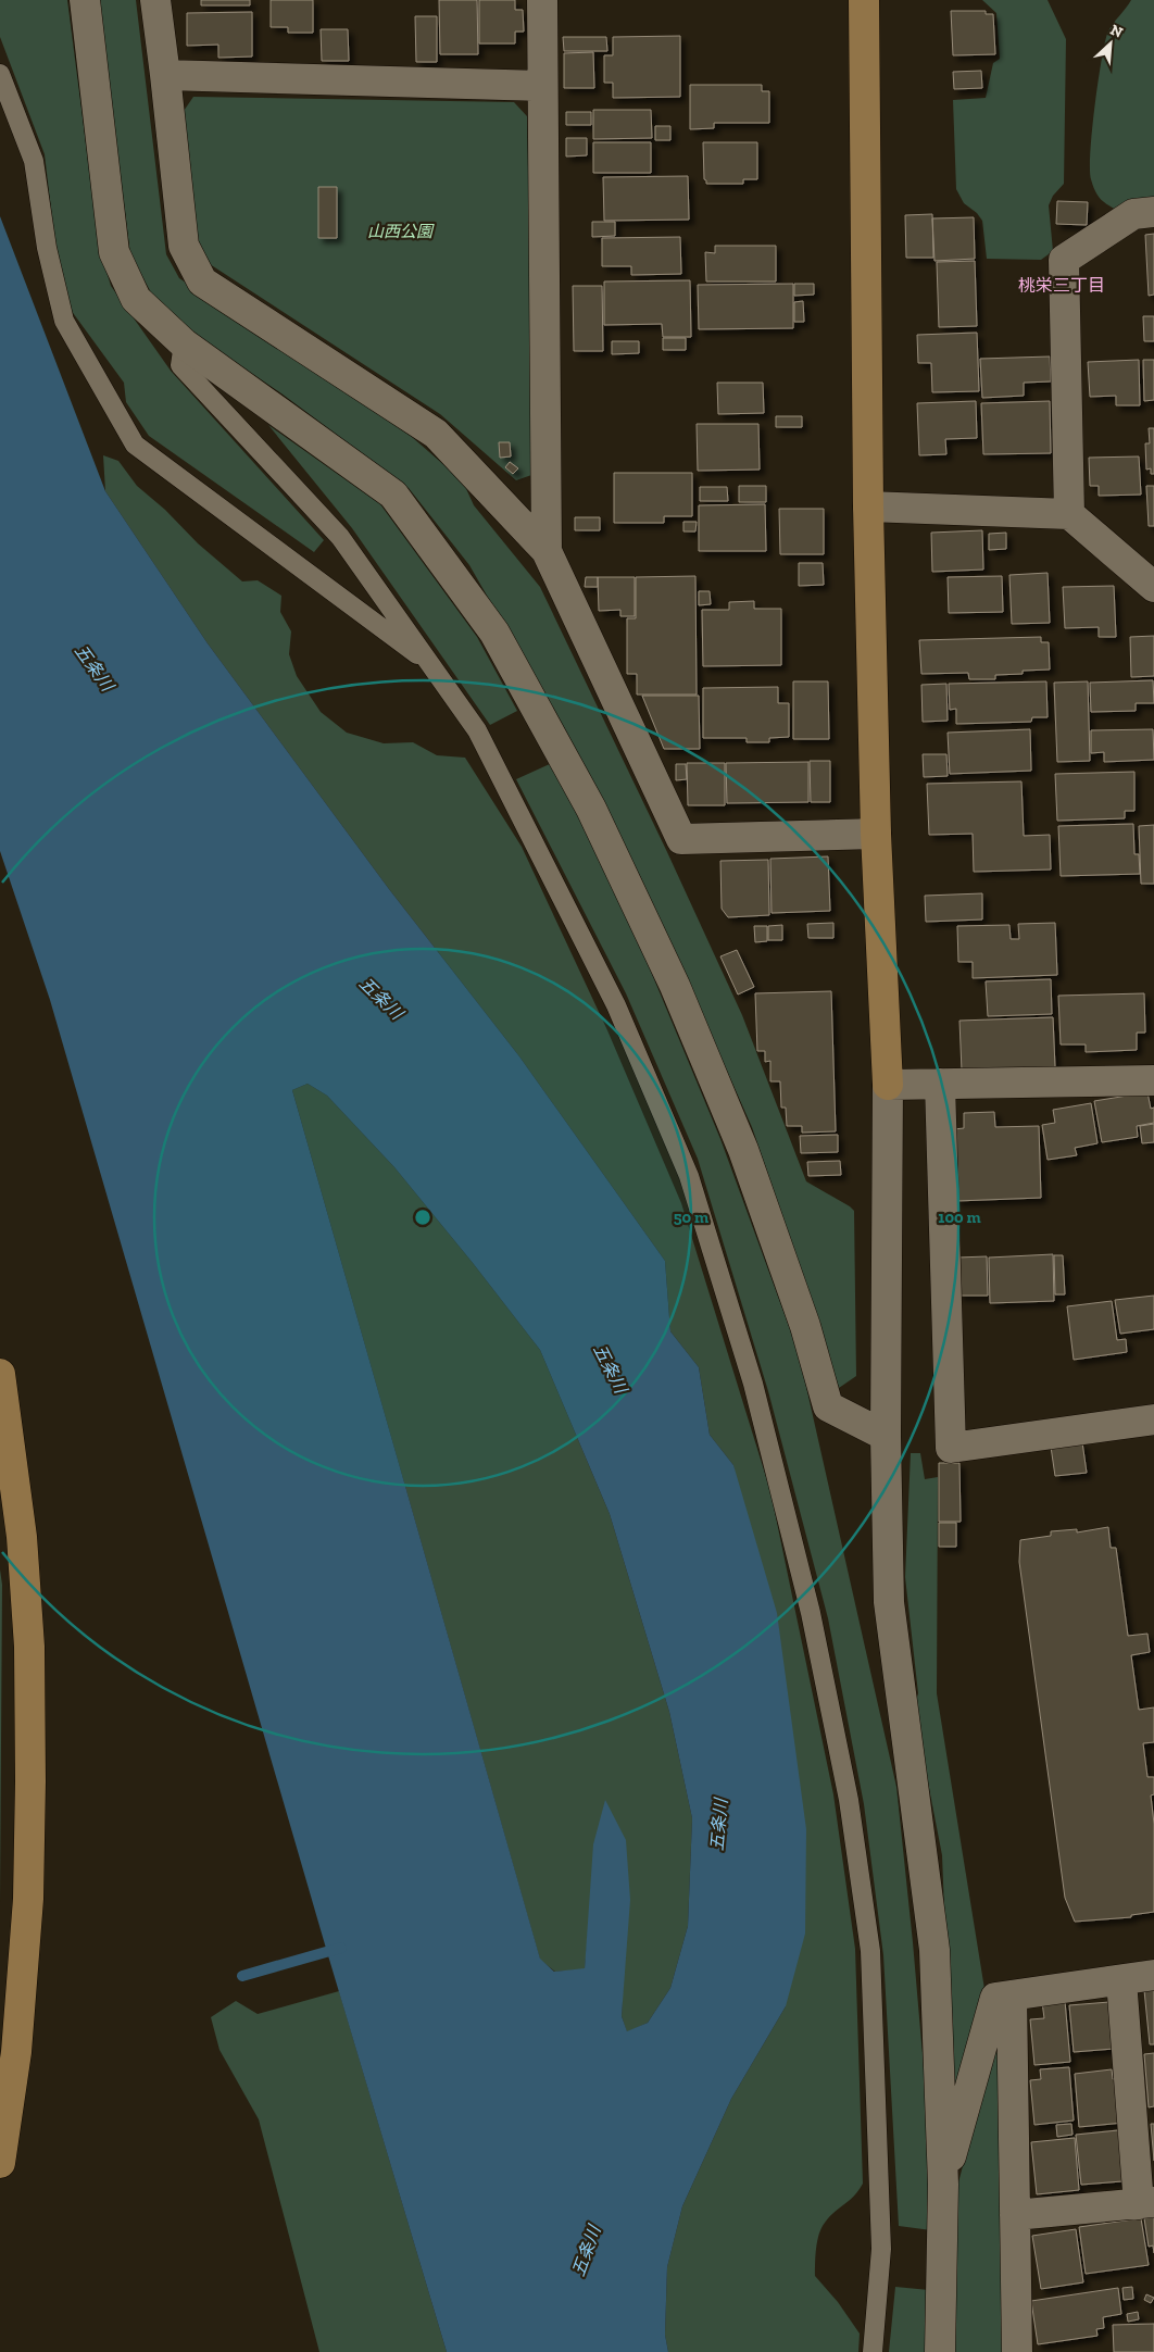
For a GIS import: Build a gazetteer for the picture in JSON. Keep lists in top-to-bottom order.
{
  "districts": ["桃栄三丁目"],
  "water": ["五条川"],
  "parks": ["山西公園"],
  "north": "top right",
  "rings": ["50 m", "100 m"]
}
